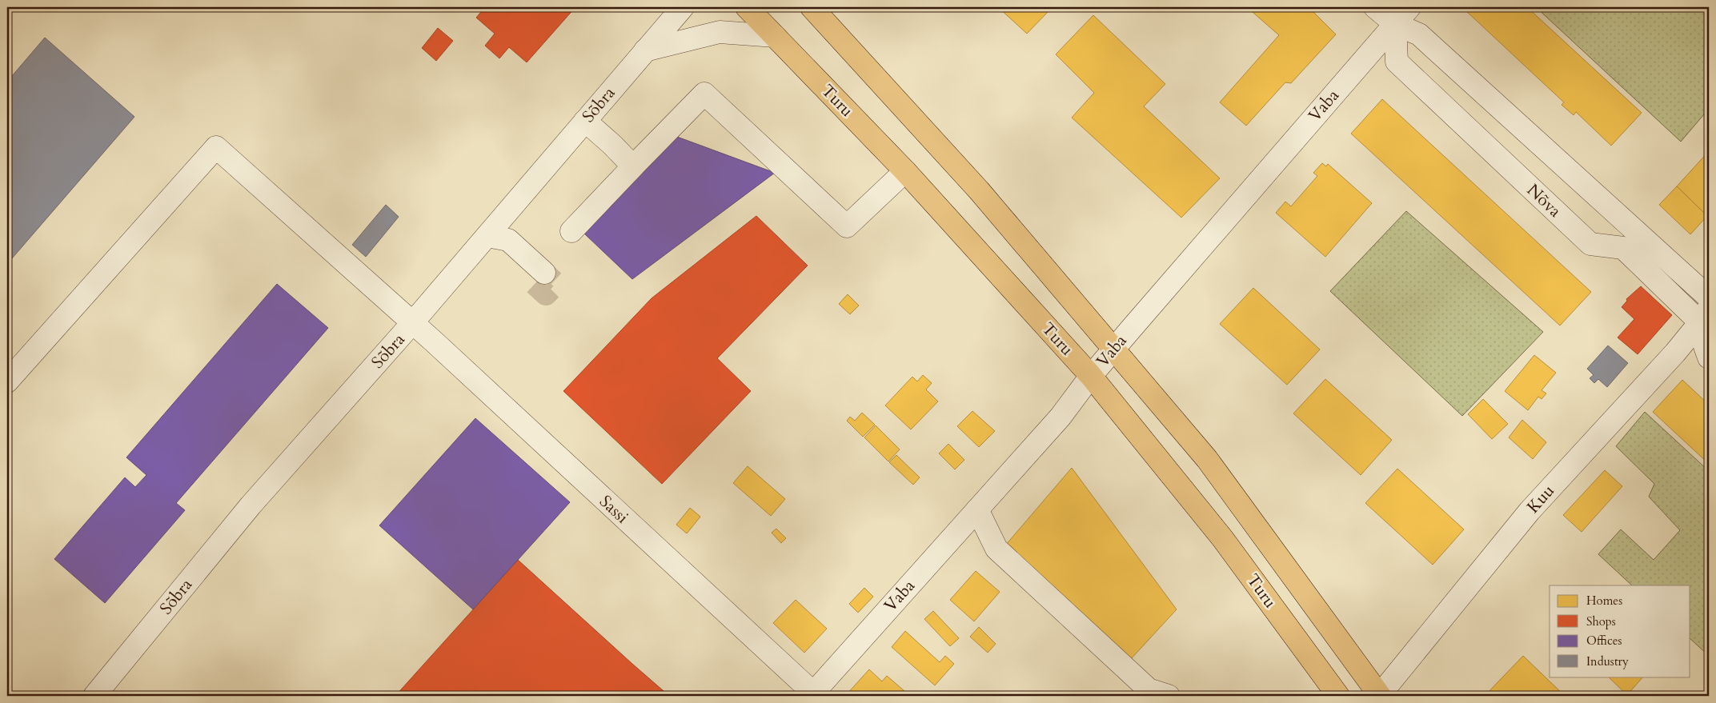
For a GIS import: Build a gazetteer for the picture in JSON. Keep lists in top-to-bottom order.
{
  "streets": {
    "main road": ["Turu"],
    "street": [
      "Sõbra",
      "Vaba",
      "Nõva",
      "Kuu",
      "Sassi"
    ]
  },
  "crossings": [
    ["Turu", "Vaba"],
    ["Turu", "Kuu"],
    ["Sõbra", "Sassi"],
    ["Vaba", "Nõva"],
    ["Vaba", "Sassi"],
    ["Nõva", "Kuu"]
  ],
  "legend": [
    "Homes",
    "Shops",
    "Offices",
    "Industry"
  ]
}
